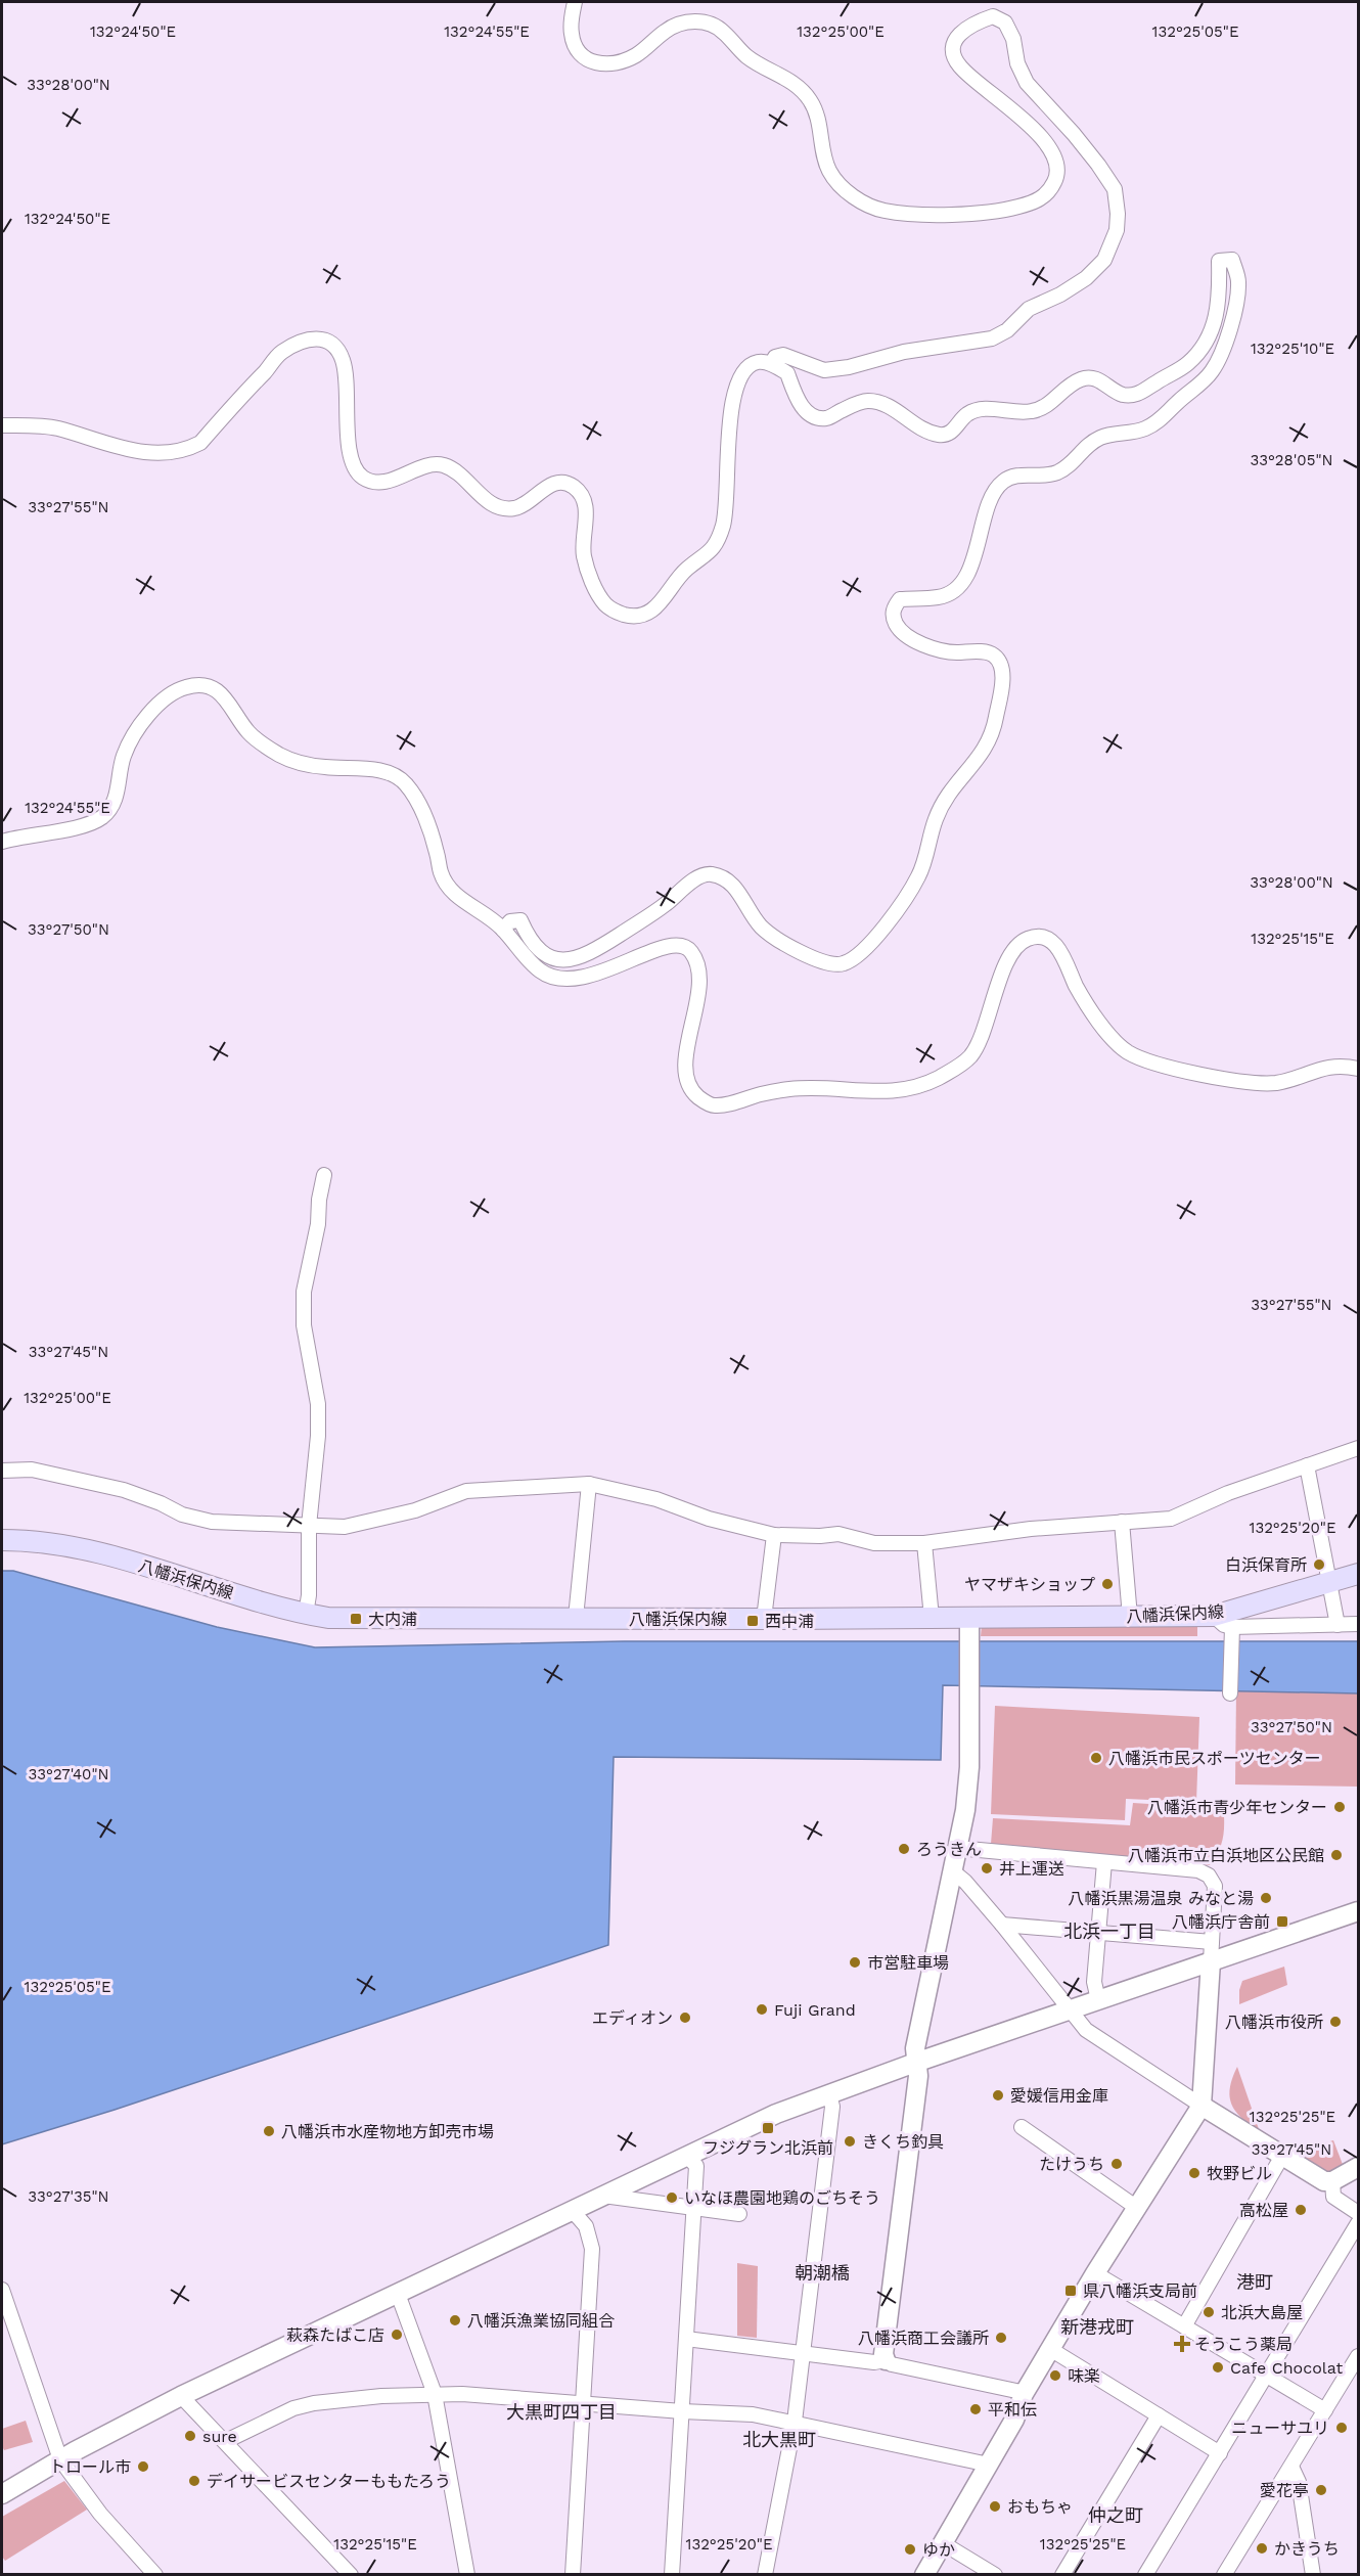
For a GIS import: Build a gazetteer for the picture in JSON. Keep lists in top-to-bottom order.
{
  "streets": {
    "main road": ["八幡浜保内線"]
  },
  "districts": [
    "北浜一丁目",
    "朝潮橋",
    "港町",
    "新港戎町",
    "大黒町四丁目",
    "北大黒町",
    "仲之町"
  ],
  "places": {
    "other": [
      "白浜保育所",
      "ヤマザキショップ",
      "八幡浜市民スポーツセンター",
      "八幡浜市青少年センター",
      "ろうきん",
      "八幡浜市立白浜地区公民館",
      "井上運送",
      "八幡浜黒湯温泉 みなと湯",
      "市営駐車場",
      "Fuji Grand",
      "エディオン",
      "八幡浜市役所",
      "愛媛信用金庫",
      "八幡浜市水産物地方卸売市場",
      "きくち釣具",
      "たけうち",
      "牧野ビル",
      "いなほ農園地鶏のごちそう",
      "高松屋",
      "北浜大島屋",
      "八幡浜漁業協同組合",
      "萩森たばこ店",
      "八幡浜商工会議所",
      "Cafe Chocolat",
      "味楽",
      "平和伝",
      "ニューサユリ",
      "sure",
      "トロール市",
      "デイサービスセンターももたろう",
      "愛花亭",
      "おもちゃ",
      "かきうち",
      "ゆか"
    ],
    "transit": [
      "大内浦",
      "西中浦",
      "八幡浜庁舎前",
      "フジグラン北浜前",
      "県八幡浜支局前"
    ],
    "health": ["そうこう薬局"]
  },
  "coordinates": [
    "132°24'50\"E",
    "132°24'55\"E",
    "132°25'00\"E",
    "132°25'05\"E",
    "33°28'00\"N",
    "132°25'10\"E",
    "33°28'05\"N",
    "33°27'55\"N",
    "33°27'50\"N",
    "132°25'15\"E",
    "33°27'45\"N",
    "132°25'20\"E",
    "33°27'40\"N",
    "132°25'25\"E",
    "33°27'35\"N"
  ]
}
